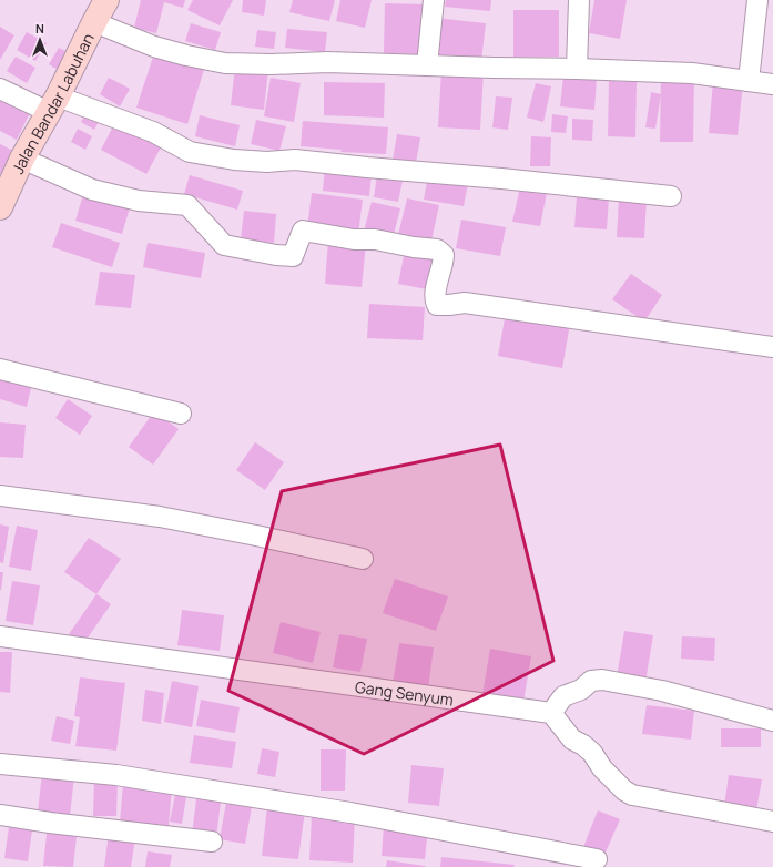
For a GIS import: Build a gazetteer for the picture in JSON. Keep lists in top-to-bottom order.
{
  "streets": {
    "main road": ["Jalan Bandar Labuhan"],
    "street": ["Gang Senyum"]
  },
  "north": "top"
}
